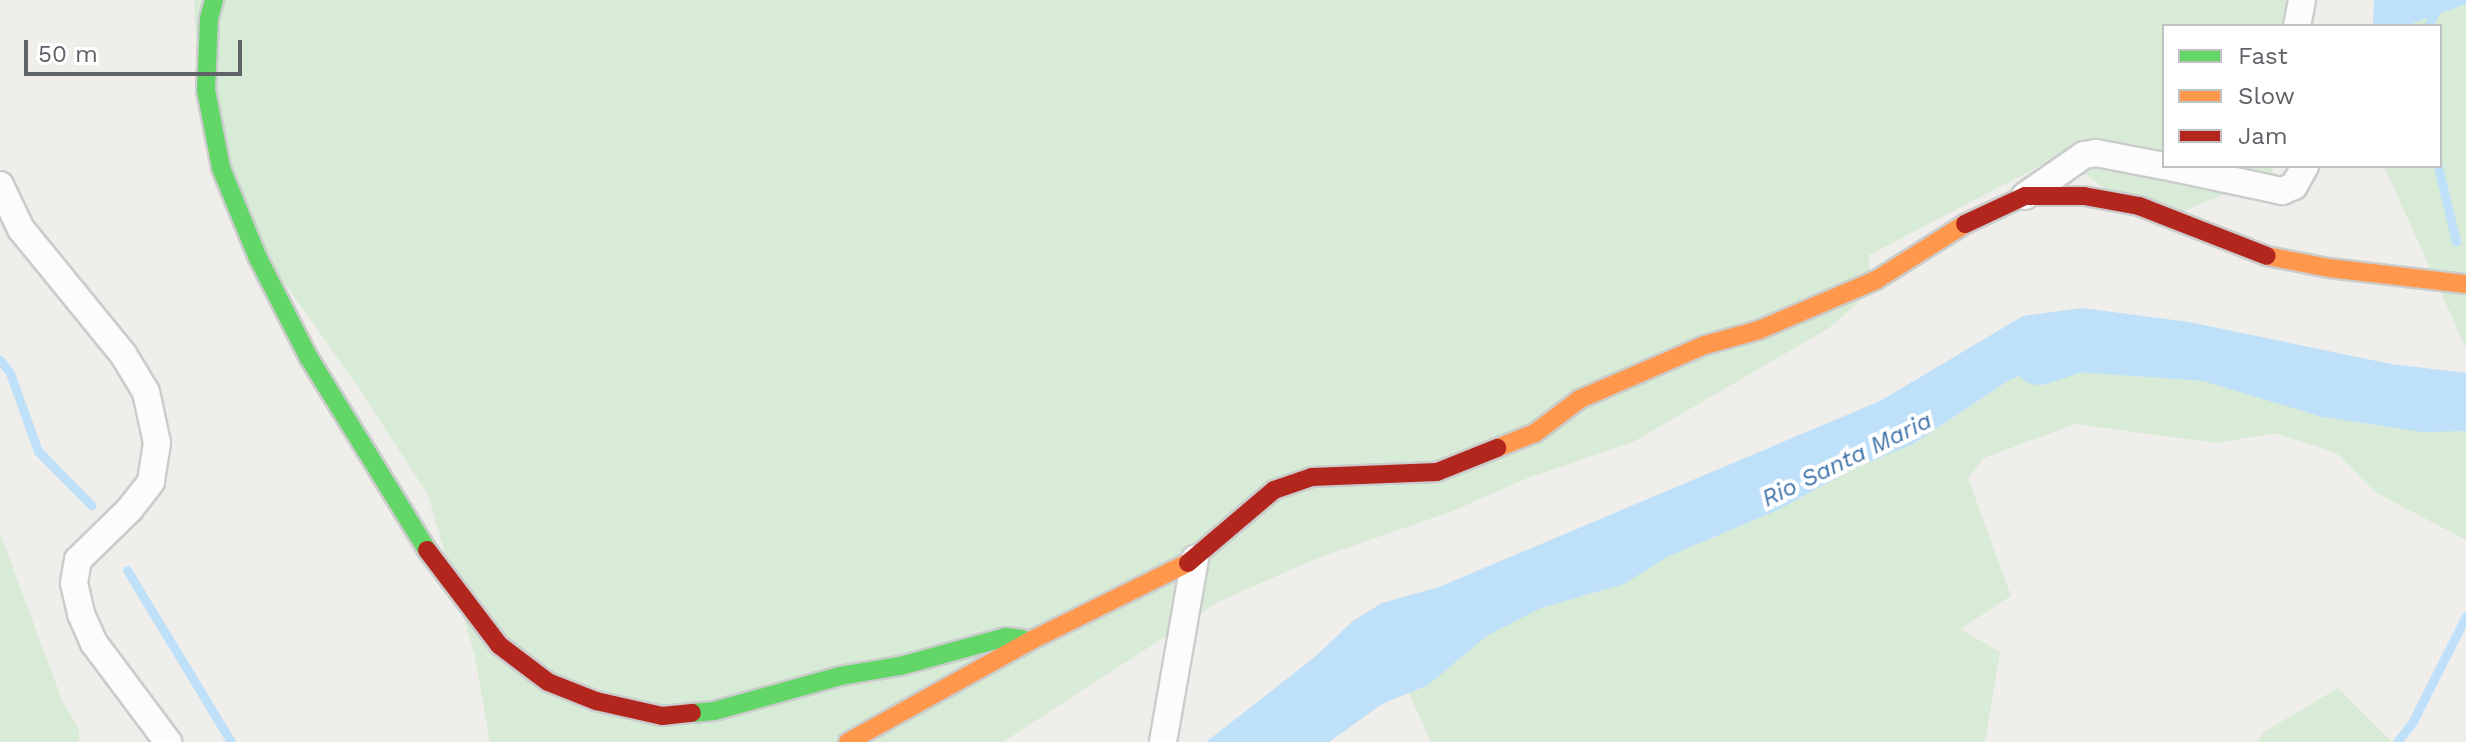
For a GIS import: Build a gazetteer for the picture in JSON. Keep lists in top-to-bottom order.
{
  "water": ["Rio Santa Maria"],
  "legend": ["Fast", "Slow", "Jam"],
  "scale_bar": "50 m"
}
